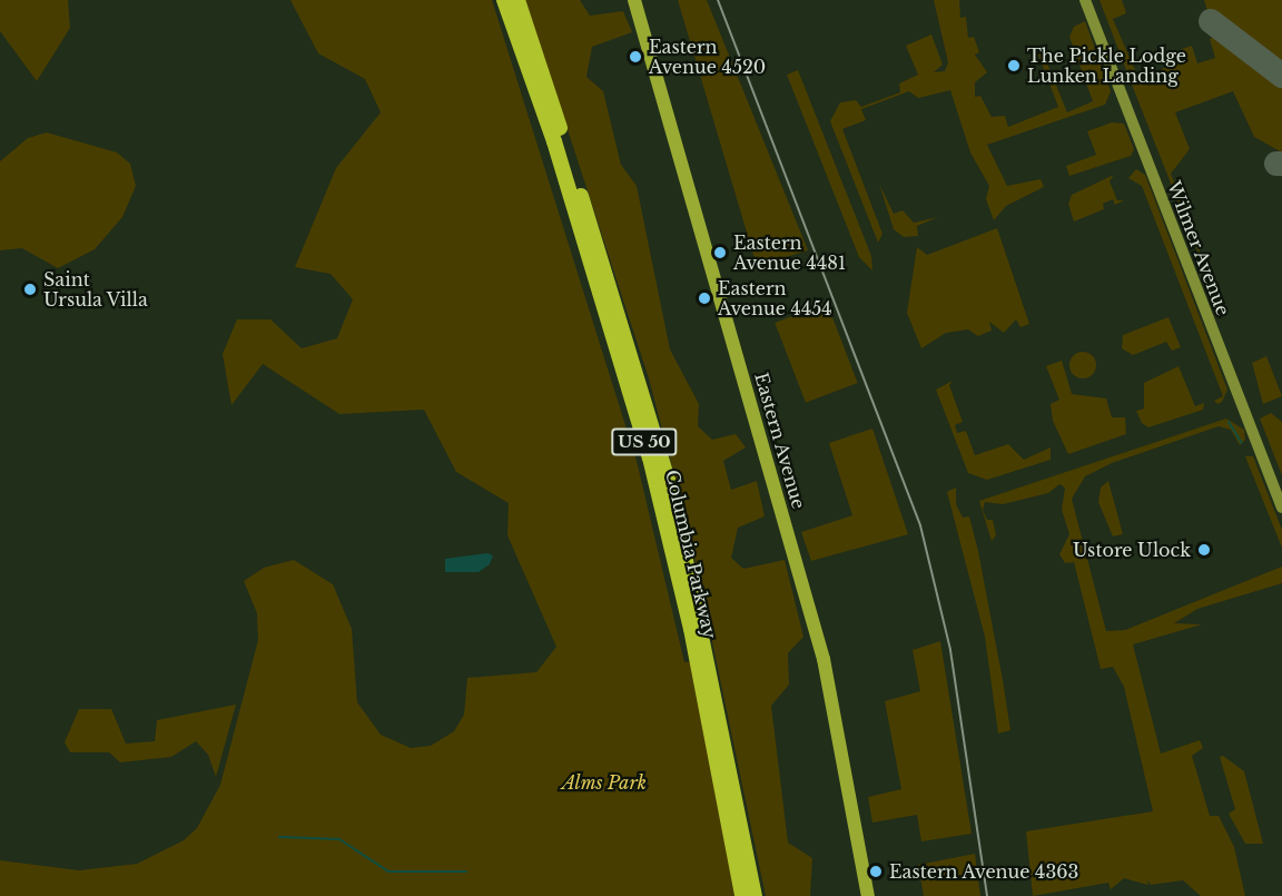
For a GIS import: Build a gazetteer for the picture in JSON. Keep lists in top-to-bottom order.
{
  "streets": {
    "highway": ["US 50", "Columbia Parkway"],
    "main road": ["Eastern Avenue"],
    "street": ["Wilmer Avenue"]
  },
  "parks": ["Alms Park"],
  "places": [
    "Eastern Avenue 4520",
    "The Pickle Lodge Lunken Landing",
    "Eastern Avenue 4481",
    "Saint Ursula Villa",
    "Eastern Avenue 4454",
    "Ustore Ulock",
    "Eastern Avenue 4363"
  ]
}
